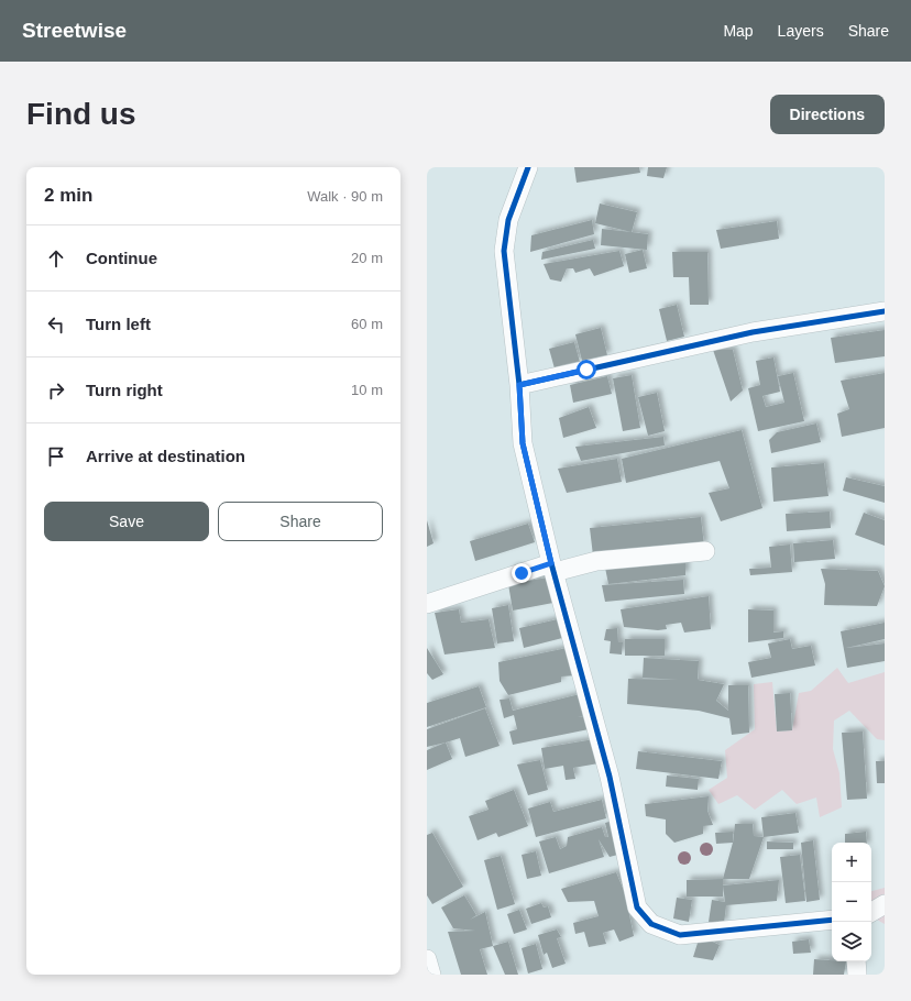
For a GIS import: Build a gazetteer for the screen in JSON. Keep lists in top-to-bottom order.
{
  "page": {
    "header": "Streetwise",
    "nav": ["Map", "Layers", "Share"],
    "buttons": [
      "Directions",
      ["Save", "Share"]
    ],
    "title": "Find us",
    "heading": ["2 min", "Walk · 90 m"],
    "list": [
      ["Continue", "20 m"],
      ["Turn left", "60 m"],
      ["Turn right", "10 m"],
      "Arrive at destination"
    ],
    "map_buttons": ["+", "−"]
  }
}
